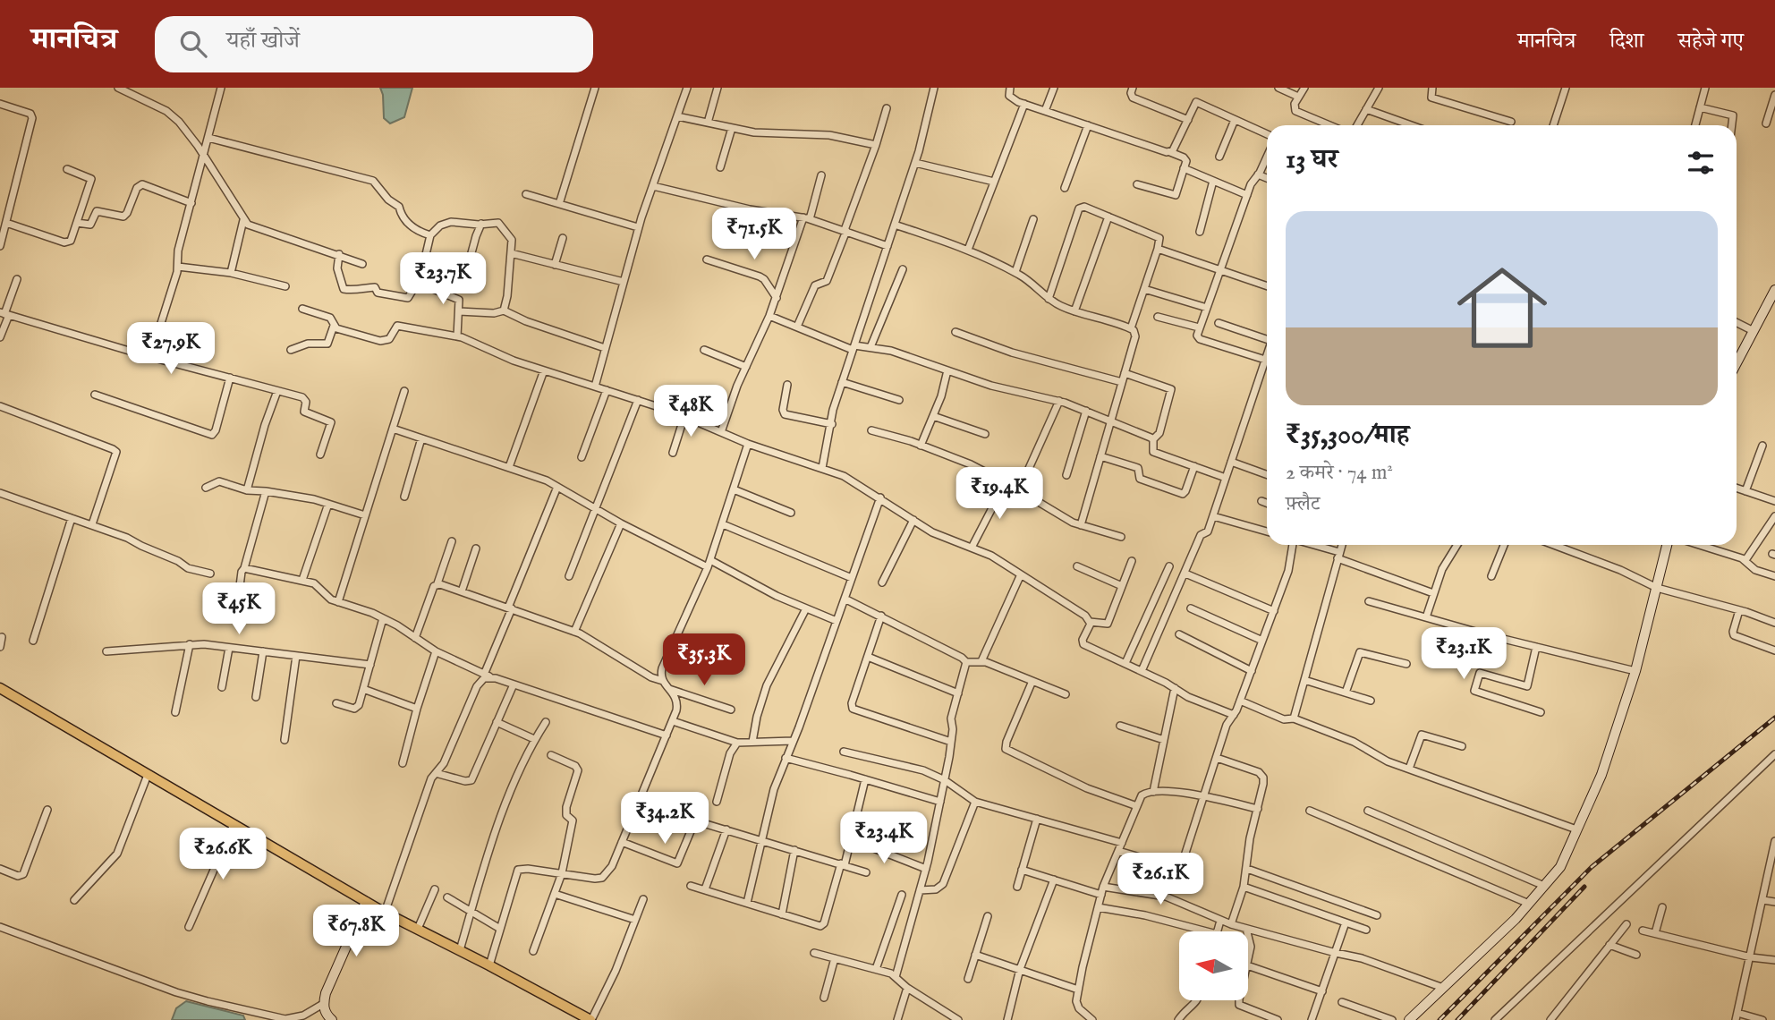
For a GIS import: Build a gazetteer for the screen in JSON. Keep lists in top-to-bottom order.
{
  "north": "left",
  "page": {
    "header": "मानचित्र",
    "search": "यहाँ खोजें",
    "nav": ["मानचित्र", "दिशा", "सहेजे गए"],
    "heading": "13 घर",
    "list": [
      {
        "name": "₹35,300/माह",
        "note": "2 कमरे · 74 m² · फ़्लैट"
      }
    ],
    "price": [
      "₹71.5K",
      "₹23.7K",
      "₹27.9K",
      "₹48K",
      "₹19.4K",
      "₹45K",
      "₹23.1K",
      "₹35.3K",
      "₹34.2K",
      "₹23.4K",
      "₹26.6K",
      "₹26.1K",
      "₹67.8K"
    ]
  }
}
